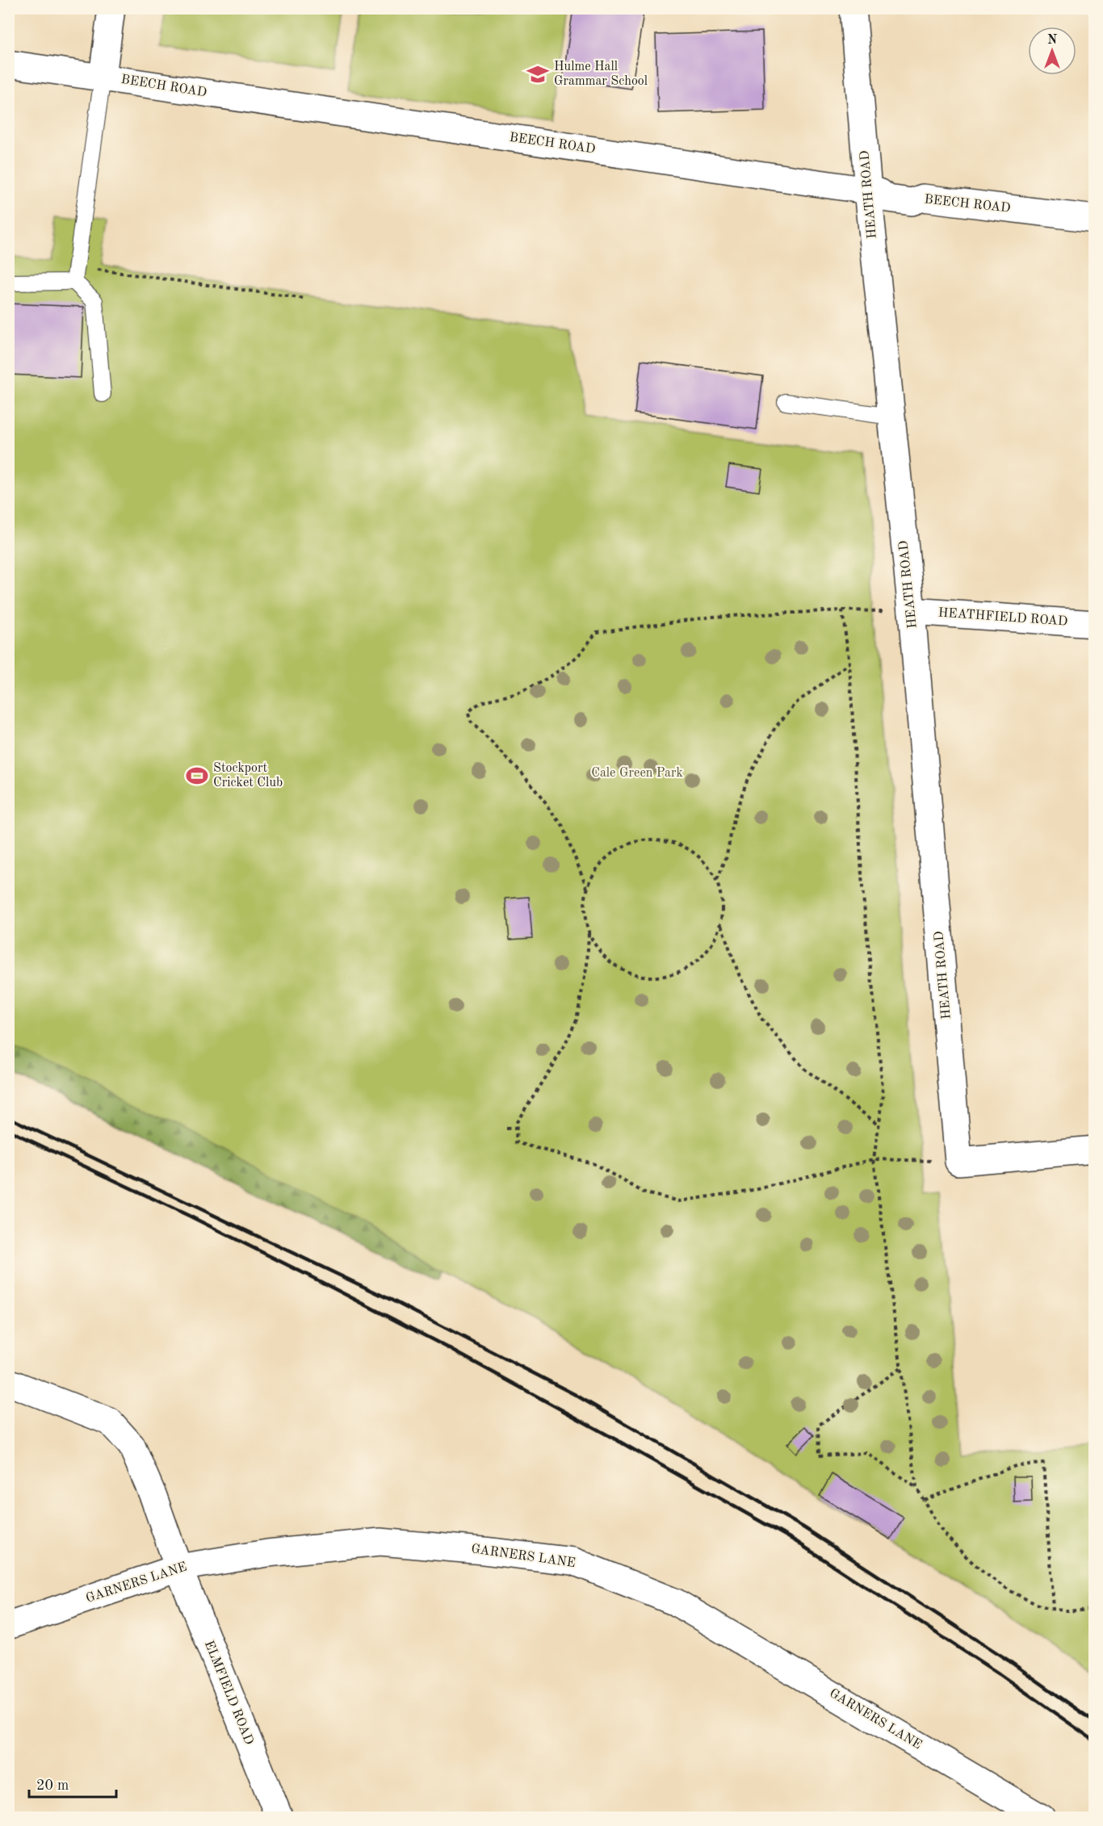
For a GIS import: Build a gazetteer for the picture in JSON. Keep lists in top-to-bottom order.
{
  "streets": {
    "street": [
      "BEECH ROAD",
      "HEATH ROAD",
      "HEATHFIELD ROAD",
      "GARNERS LANE",
      "ELMFIELD ROAD"
    ]
  },
  "crossings": [
    ["BEECH ROAD", "HEATH ROAD"],
    ["HEATH ROAD", "HEATHFIELD ROAD"],
    ["GARNERS LANE", "ELMFIELD ROAD"]
  ],
  "parks": ["Cale Green Park"],
  "places": {
    "school or university": ["Hulme Hall Grammar School"],
    "sports": ["Stockport Cricket Club"]
  },
  "scale_bar": "20 m",
  "north": "top"
}
